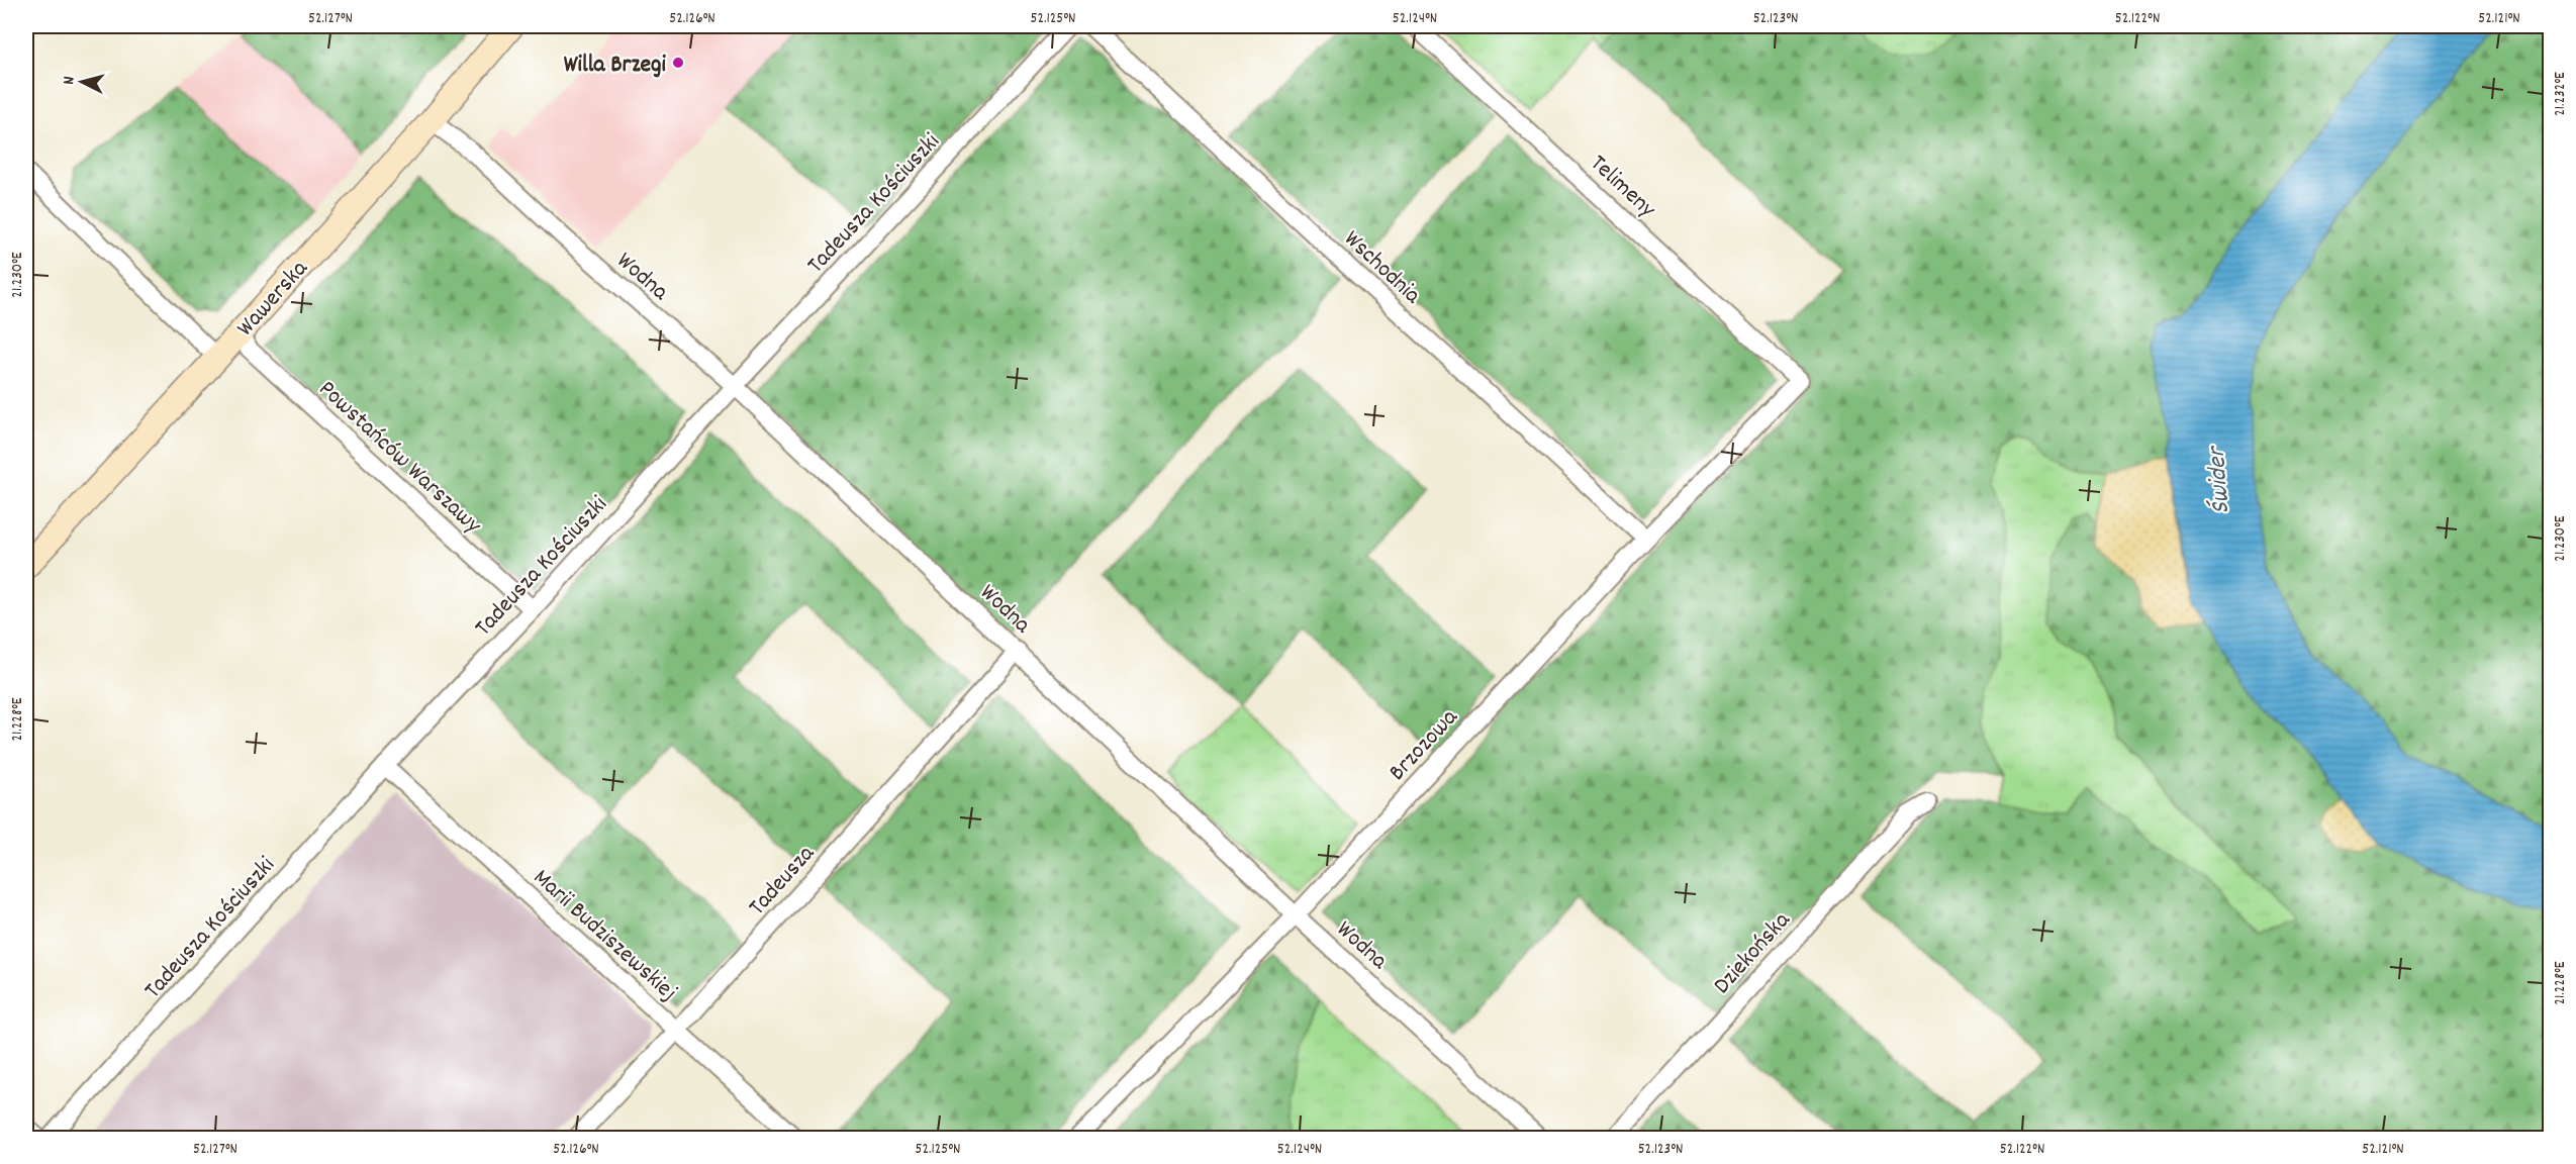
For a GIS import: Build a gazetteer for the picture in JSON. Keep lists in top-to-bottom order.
{
  "streets": {
    "main road": ["Wawerska"],
    "street": [
      "Telimeny",
      "Tadeusza Kościuszki",
      "Wschodnia",
      "Wodna",
      "Powstańców Warszawy",
      "Brzozowa",
      "Tadeusza",
      "Marii Budziszewskiej",
      "Dziekońska"
    ]
  },
  "crossings": [
    ["Telimeny", "Brzozowa"],
    ["Tadeusza Kościuszki", "Wodna"],
    ["Tadeusza Kościuszki", "Powstańców Warszawy"],
    ["Tadeusza Kościuszki", "Marii Budziszewskiej"],
    ["Wschodnia", "Brzozowa"],
    ["Wodna", "Wawerska"],
    ["Wodna", "Brzozowa"],
    ["Wodna", "Tadeusza"],
    ["Wawerska", "Powstańców Warszawy"],
    ["Tadeusza", "Marii Budziszewskiej"]
  ],
  "water": ["Świder"],
  "places": ["Willa Brzegi"],
  "north": "left",
  "coordinates": [
    "52.127°N",
    "52.126°N",
    "52.125°N",
    "52.124°N",
    "52.123°N",
    "52.122°N",
    "52.121°N",
    "21.232°E",
    "21.230°E",
    "21.228°E"
  ]
}
